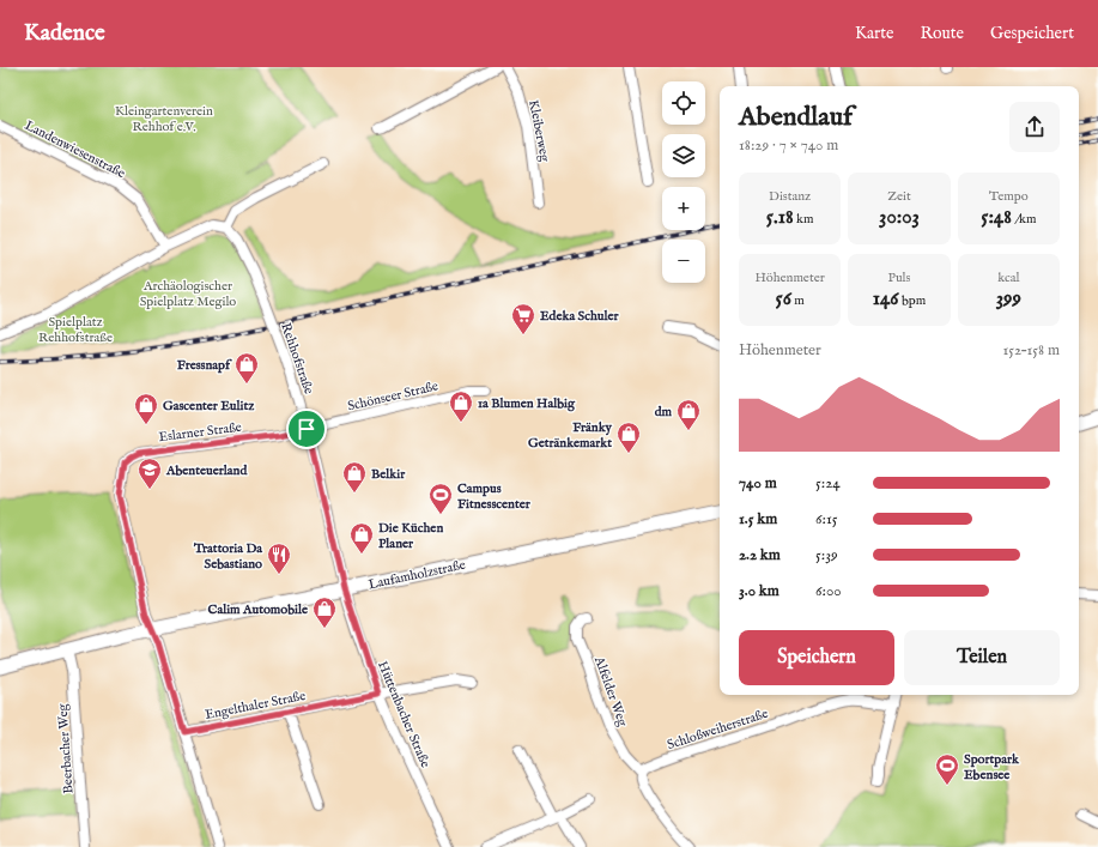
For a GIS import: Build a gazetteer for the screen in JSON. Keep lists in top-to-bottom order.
{
  "streets": {
    "main road": ["Laufamholzstraße"],
    "street": [
      "Kleiberweg",
      "Landenwiesenstraße",
      "Rehhofstraße",
      "Schönseer Straße",
      "Eslarner Straße",
      "Alfelder Weg",
      "Engelthaler Straße",
      "Hüttenbacher Straße",
      "Schloßweiherstraße",
      "Beerbacher Weg"
    ]
  },
  "crossings": [
    ["Rehhofstraße", "Schönseer Straße"],
    ["Rehhofstraße", "Eslarner Straße"],
    ["Rehhofstraße", "Laufamholzstraße"],
    ["Rehhofstraße", "Hüttenbacher Straße"],
    ["Schönseer Straße", "Eslarner Straße"],
    ["Eslarner Straße", "Laufamholzstraße"],
    ["Eslarner Straße", "Engelthaler Straße"],
    ["Laufamholzstraße", "Hüttenbacher Straße"],
    ["Laufamholzstraße", "Beerbacher Weg"],
    ["Alfelder Weg", "Schloßweiherstraße"],
    ["Engelthaler Straße", "Hüttenbacher Straße"]
  ],
  "parks": ["Kleingartenverein Rehhof e.V.", "Archäologischer Spielplatz Megilo", "Spielplatz Rehhofstraße"],
  "places": {
    "supermarket": ["Edeka Schuler"],
    "shop": [
      "Fressnapf",
      "1a Blumen Halbig",
      "Gascenter Eulitz",
      "dm",
      "Fränky Getränkemarkt",
      "Belkir",
      "Die Küchen Planer",
      "Calim Automobile"
    ],
    "school or university": ["Abenteuerland"],
    "sports": ["Campus Fitnesscenter", "Sportpark Ebensee"],
    "restaurant": ["Trattoria Da Sebastiano"]
  },
  "page": {
    "header": "Kadence",
    "nav": ["Karte", "Route", "Gespeichert"],
    "map_buttons": ["+", "−"],
    "heading": ["Abendlauf", "18:29 · 7 × 740 m"],
    "stats": [
      ["Distanz", "5.18 km"],
      ["Zeit", "30:03"],
      ["Tempo", "5:48 /km"],
      ["Höhenmeter", "56 m"],
      ["Puls", "146 bpm"],
      ["kcal", "399"]
    ],
    "chart": ["Höhenmeter", "152–158 m"],
    "list": [
      {
        "name": "740 m",
        "note": "5:24"
      },
      {
        "name": "1.5 km",
        "note": "6:15"
      },
      {
        "name": "2.2 km",
        "note": "5:39"
      },
      {
        "name": "3.0 km",
        "note": "6:00"
      }
    ],
    "buttons": ["Speichern", "Teilen"]
  }
}
